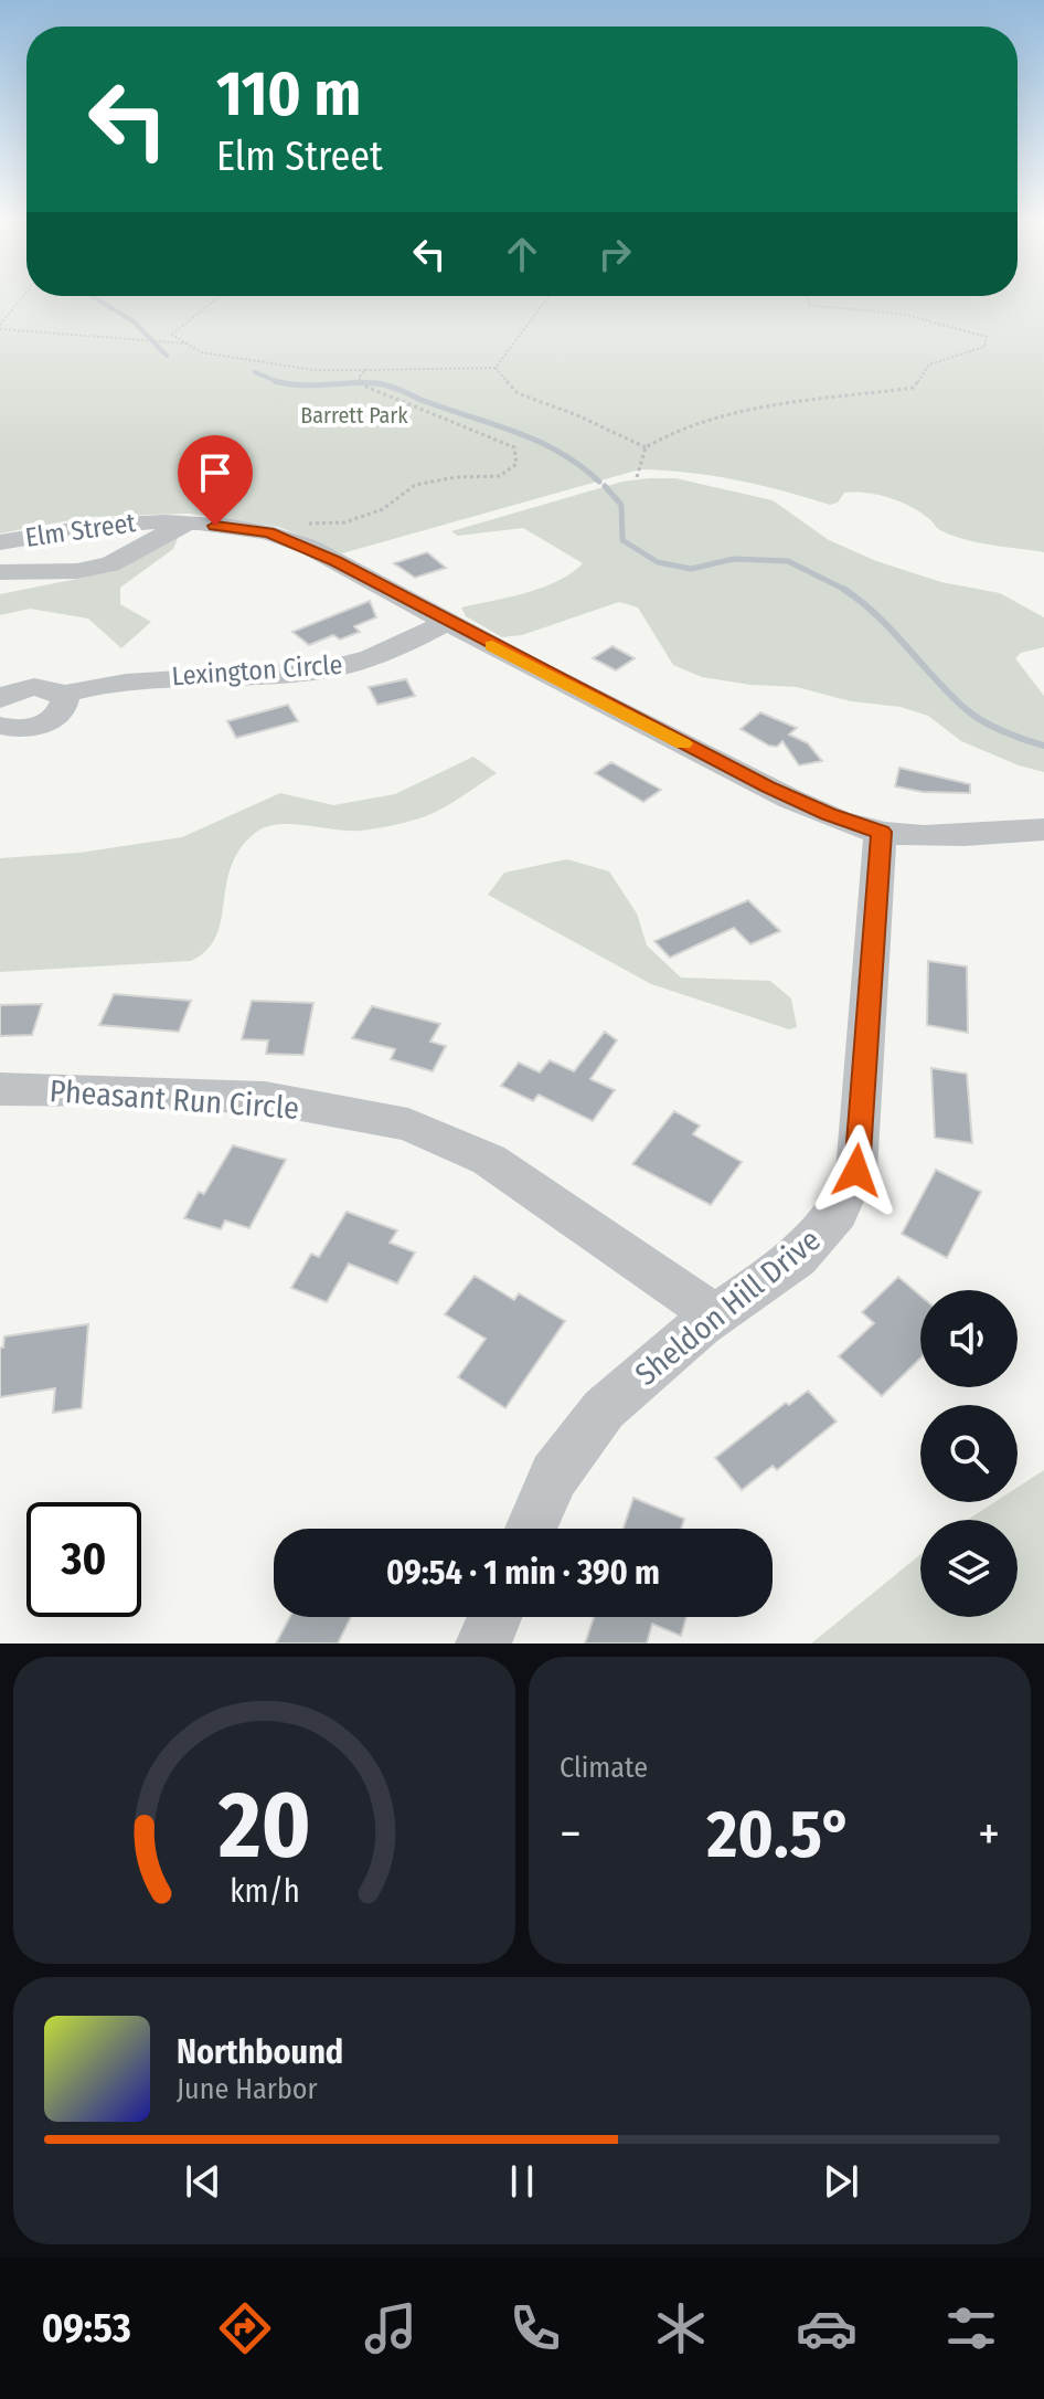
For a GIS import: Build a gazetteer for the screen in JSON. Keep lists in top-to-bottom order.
{
  "streets": {
    "street": [
      "Elm Street",
      "Lexington Circle",
      "Pheasant Run Circle",
      "Sheldon Hill Drive"
    ]
  },
  "crossings": [
    ["Elm Street", "Lexington Circle"],
    ["Elm Street", "Sheldon Hill Drive"],
    ["Pheasant Run Circle", "Sheldon Hill Drive"]
  ],
  "parks": ["Barrett Park"],
  "page": {
    "turn": ["110 m", "Elm Street"],
    "limit": "30",
    "trip": "09:54 · 1 min · 390 m",
    "tile": "Climate",
    "heat": ["−", "20.5°", "+"],
    "song": ["Northbound", "June Harbor"],
    "tabs": "09:53",
    "gauge": ["20", "km/h"]
  }
}
